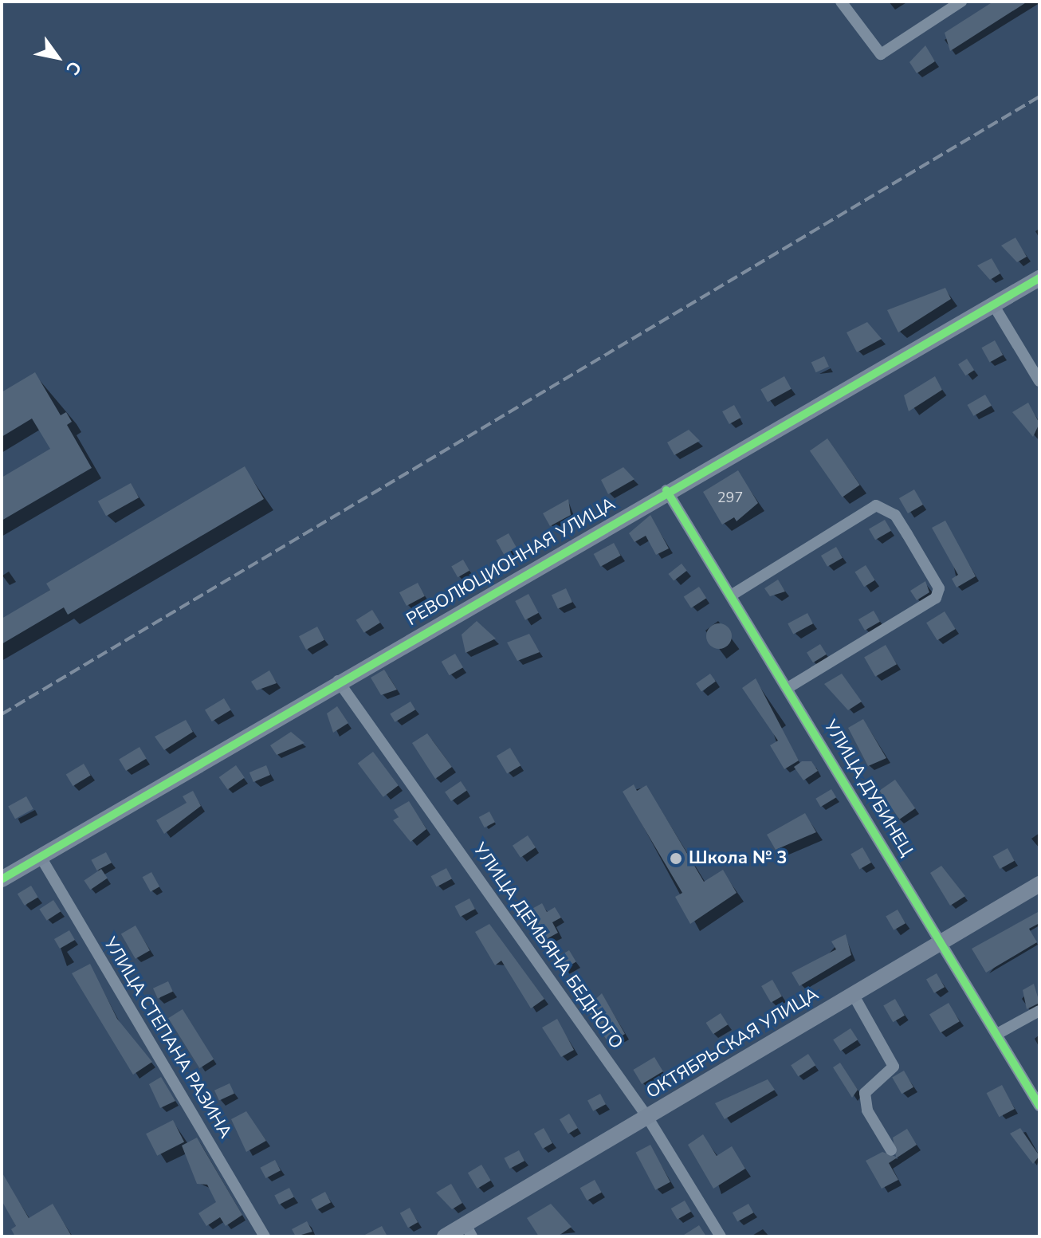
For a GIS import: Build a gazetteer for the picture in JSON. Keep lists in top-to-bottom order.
{
  "streets": {
    "street": [
      "РЕВОЛЮЦИОННАЯ УЛИЦА",
      "УЛИЦА ДУБИНЕЦ",
      "УЛИЦА ДЕМЬЯНА БЕДНОГО",
      "УЛИЦА СТЕПАНА РАЗИНА",
      "ОКТЯБРЬСКАЯ УЛИЦА"
    ]
  },
  "crossings": [
    ["РЕВОЛЮЦИОННАЯ УЛИЦА", "УЛИЦА ДУБИНЕЦ"],
    ["РЕВОЛЮЦИОННАЯ УЛИЦА", "УЛИЦА ДЕМЬЯНА БЕДНОГО"],
    ["РЕВОЛЮЦИОННАЯ УЛИЦА", "УЛИЦА СТЕПАНА РАЗИНА"],
    ["УЛИЦА ДУБИНЕЦ", "ОКТЯБРЬСКАЯ УЛИЦА"],
    ["УЛИЦА ДЕМЬЯНА БЕДНОГО", "ОКТЯБРЬСКАЯ УЛИЦА"]
  ],
  "places": ["Школа № 3"],
  "house_numbers": ["297"],
  "north": "bottom right"
}
